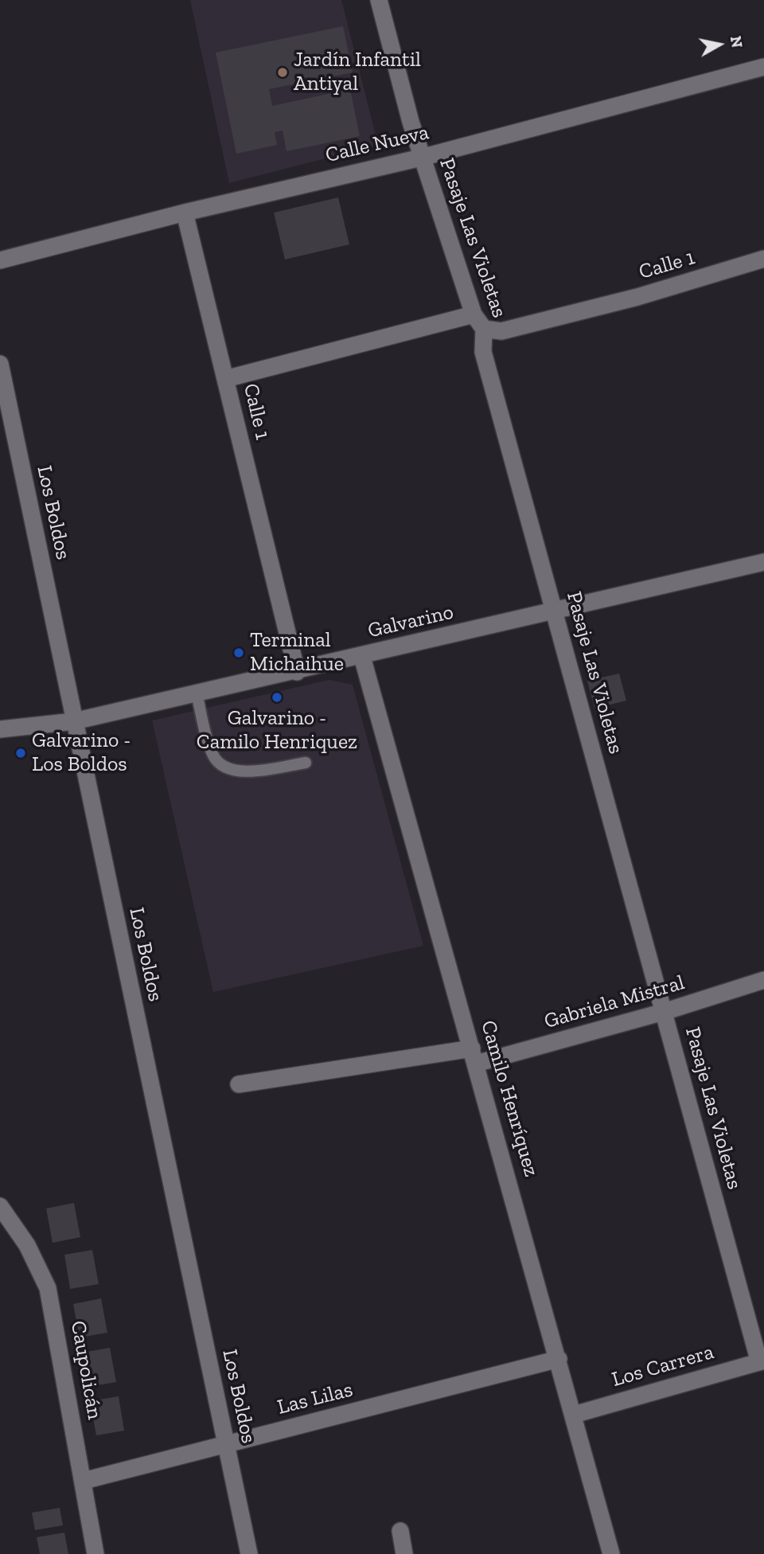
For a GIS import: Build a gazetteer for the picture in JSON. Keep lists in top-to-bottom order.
{
  "streets": {
    "street": [
      "Calle Nueva",
      "Pasaje Las Violetas",
      "Calle 1",
      "Los Boldos",
      "Galvarino",
      "Gabriela Mistral",
      "Camilo Henríquez",
      "Los Carrera",
      "Caupolicán",
      "Las Lilas"
    ]
  },
  "crossings": [
    ["Calle Nueva", "Pasaje Las Violetas"],
    ["Pasaje Las Violetas", "Calle 1"],
    ["Pasaje Las Violetas", "Galvarino"],
    ["Pasaje Las Violetas", "Gabriela Mistral"],
    ["Pasaje Las Violetas", "Los Carrera"],
    ["Calle 1", "Galvarino"],
    ["Los Boldos", "Galvarino"],
    ["Los Boldos", "Las Lilas"],
    ["Galvarino", "Camilo Henríquez"],
    ["Gabriela Mistral", "Camilo Henríquez"],
    ["Camilo Henríquez", "Los Carrera"],
    ["Camilo Henríquez", "Las Lilas"],
    ["Caupolicán", "Las Lilas"]
  ],
  "places": [
    "Jardín Infantil Antiyal",
    "Terminal Michaihue",
    "Galvarino - Camilo Henriquez",
    "Galvarino - Los Boldos"
  ],
  "north": "right"
}
